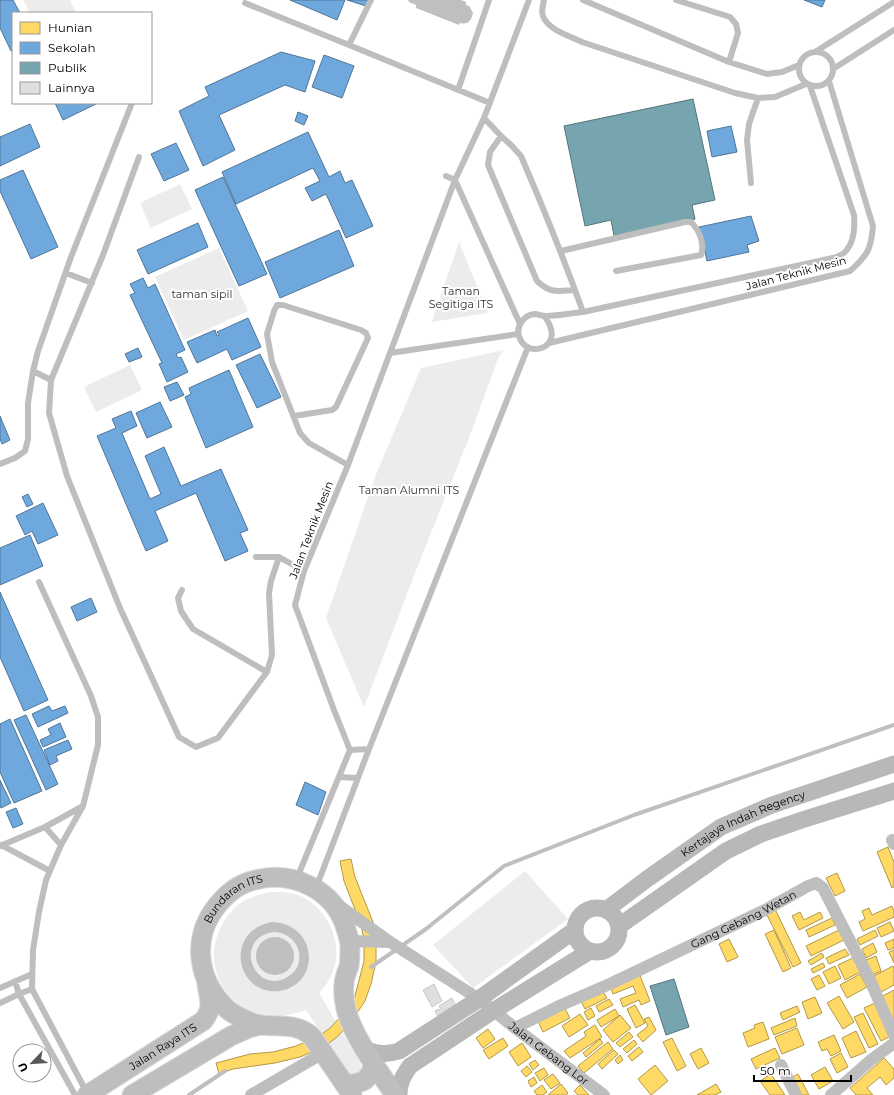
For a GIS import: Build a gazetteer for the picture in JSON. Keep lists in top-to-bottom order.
{
  "streets": {
    "main road": ["Bundaran ITS", "Jalan Raya ITS"],
    "street": ["Kertajaya Indah Regency", "Gang Gebang Wetan", "Jalan Gebang Lor"],
    "lane": ["Jalan Teknik Mesin"]
  },
  "crossings": [
    ["Bundaran ITS", "Jalan Raya ITS"],
    ["Gang Gebang Wetan", "Jalan Gebang Lor"]
  ],
  "parks": ["Taman Segitiga ITS", "taman sipil", "Taman Alumni ITS"],
  "legend": [
    "Hunian",
    "Sekolah",
    "Publik",
    "Lainnya"
  ],
  "scale_bar": "50 m",
  "north": "bottom left"
}
